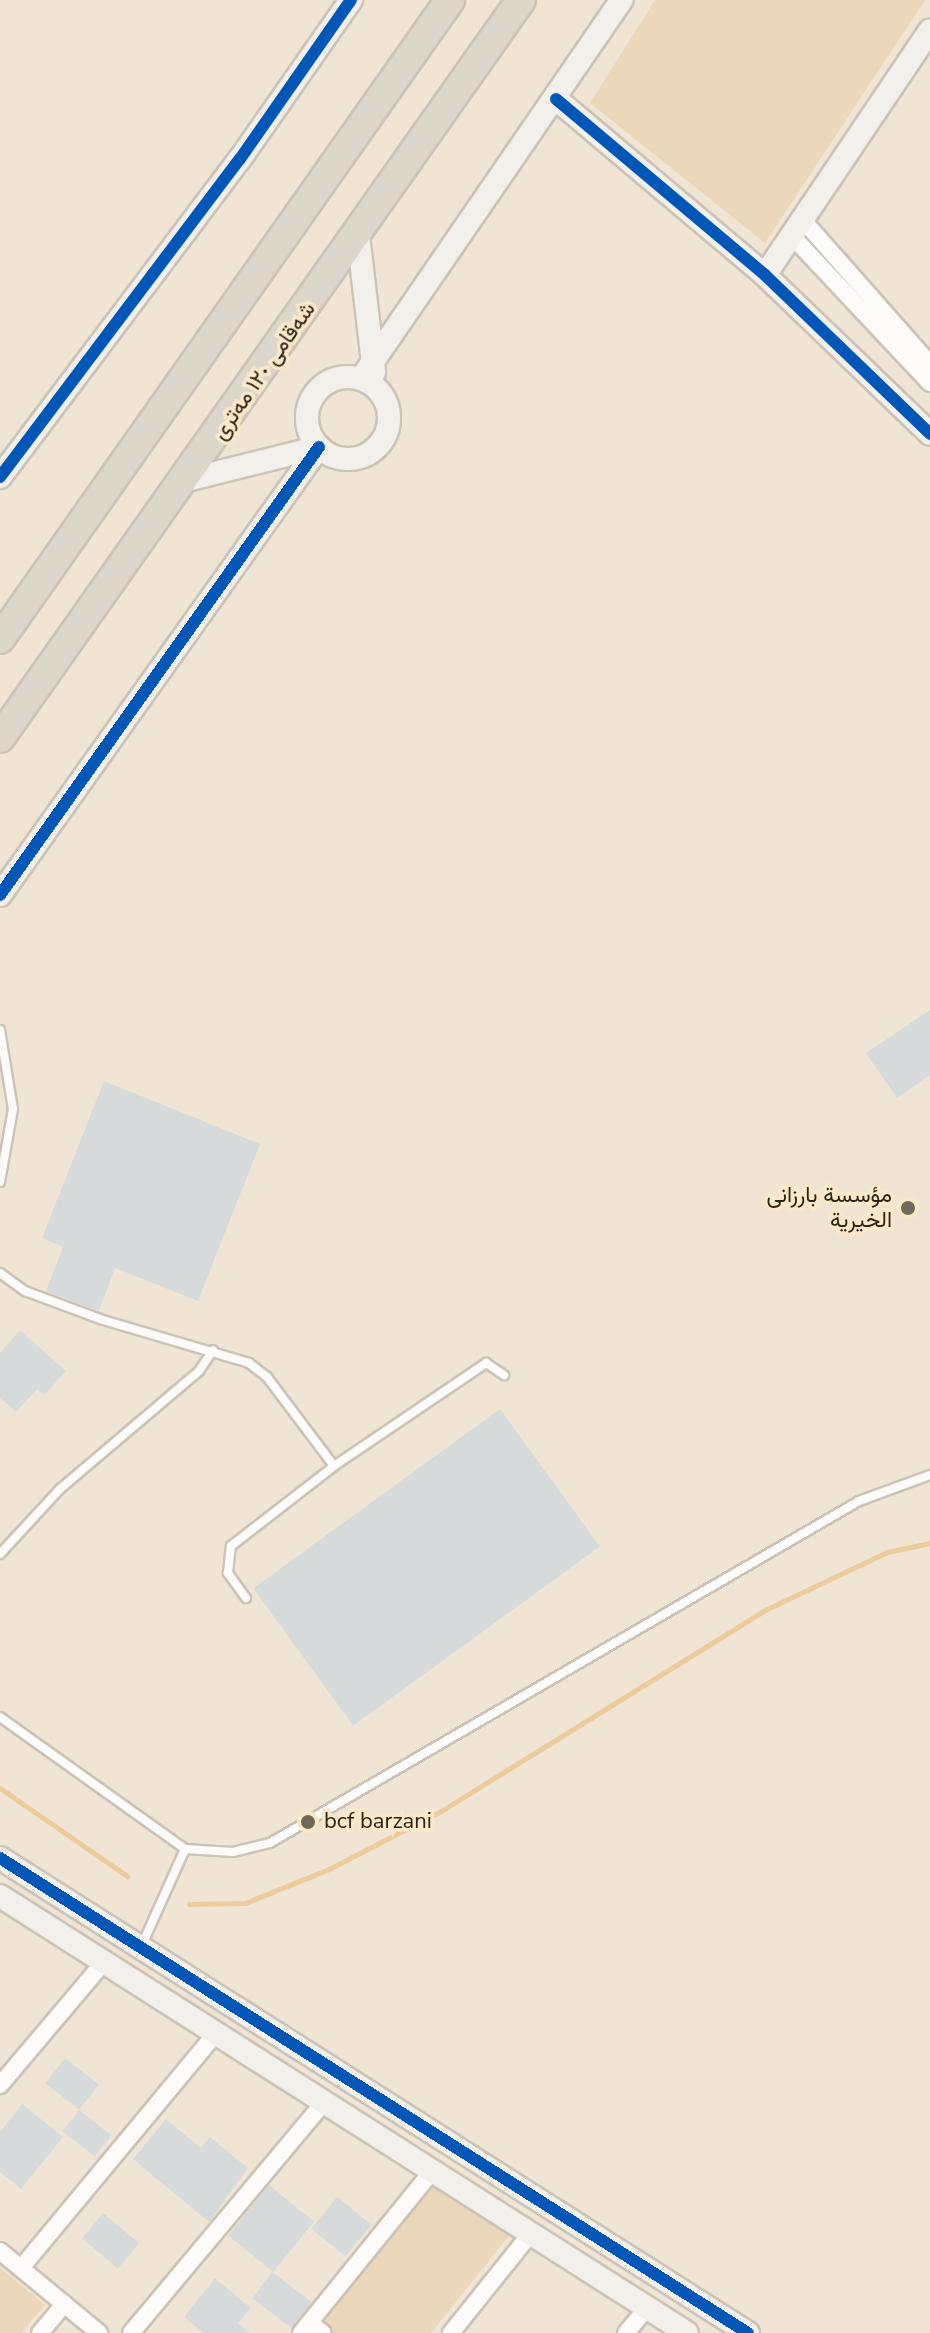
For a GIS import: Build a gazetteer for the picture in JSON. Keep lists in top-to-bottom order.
{
  "streets": {
    "highway": ["شەقامی ١٢٠ مەتری"]
  },
  "places": ["مؤسسة بارزانی الخیریة", "bcf barzani"]
}
